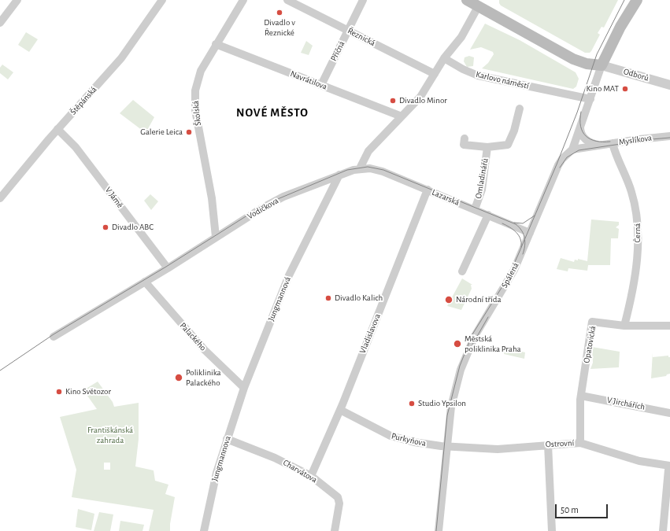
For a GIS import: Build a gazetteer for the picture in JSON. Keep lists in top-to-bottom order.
{
  "streets": {
    "street": [
      "Řeznická",
      "Příčná",
      "Odborů",
      "Navrátilova",
      "Karlovo náměstí",
      "Štěpánská",
      "Školská",
      "Myslíkova",
      "Omladinářů",
      "V Jámě",
      "Lazarská",
      "Vodičkova",
      "Černá",
      "Spálená",
      "Jungmannová",
      "Vladislavova",
      "Palackého",
      "Opatovická",
      "V Jirchářích",
      "Purkyňova",
      "Ostrovní",
      "Jungmannova",
      "Charvátova"
    ]
  },
  "crossings": [
    ["Řeznická", "Příčná"],
    ["Příčná", "Navrátilova"],
    ["Navrátilova", "Školská"],
    ["Karlovo náměstí", "Spálená"],
    ["Štěpánská", "V Jámě"],
    ["Školská", "Vodičkova"],
    ["Myslíkova", "Černá"],
    ["Myslíkova", "Spálená"],
    ["Omladinářů", "Lazarská"],
    ["V Jámě", "Vodičkova"],
    ["Lazarská", "Vodičkova"],
    ["Lazarská", "Spálená"],
    ["Lazarská", "Vladislavova"],
    ["Vodičkova", "Jungmannová"],
    ["Vodičkova", "Palackého"],
    ["Černá", "Opatovická"],
    ["Spálená", "Purkyňova"],
    ["Spálená", "Ostrovní"],
    ["Jungmannová", "Palackého"],
    ["Jungmannová", "Jungmannova"],
    ["Vladislavova", "Purkyňova"],
    ["Vladislavova", "Charvátova"],
    ["Palackého", "Jungmannova"],
    ["Opatovická", "V Jirchářích"],
    ["Opatovická", "Ostrovní"],
    ["Purkyňova", "Ostrovní"],
    ["Jungmannova", "Charvátova"]
  ],
  "districts": ["NOVÉ MĚSTO"],
  "parks": ["Františkánská zahrada"],
  "places": [
    "Divadlo v Řeznické",
    "Kino MAT",
    "Divadlo Minor",
    "Galerie Leica",
    "Divadlo ABC",
    "Divadlo Kalich",
    "Národní třída",
    "Městská poliklinika Praha",
    "Poliklinika Palackého",
    "Kino Světozor",
    "Studio Ypsilon"
  ],
  "scale_bar": "50 m"
}
